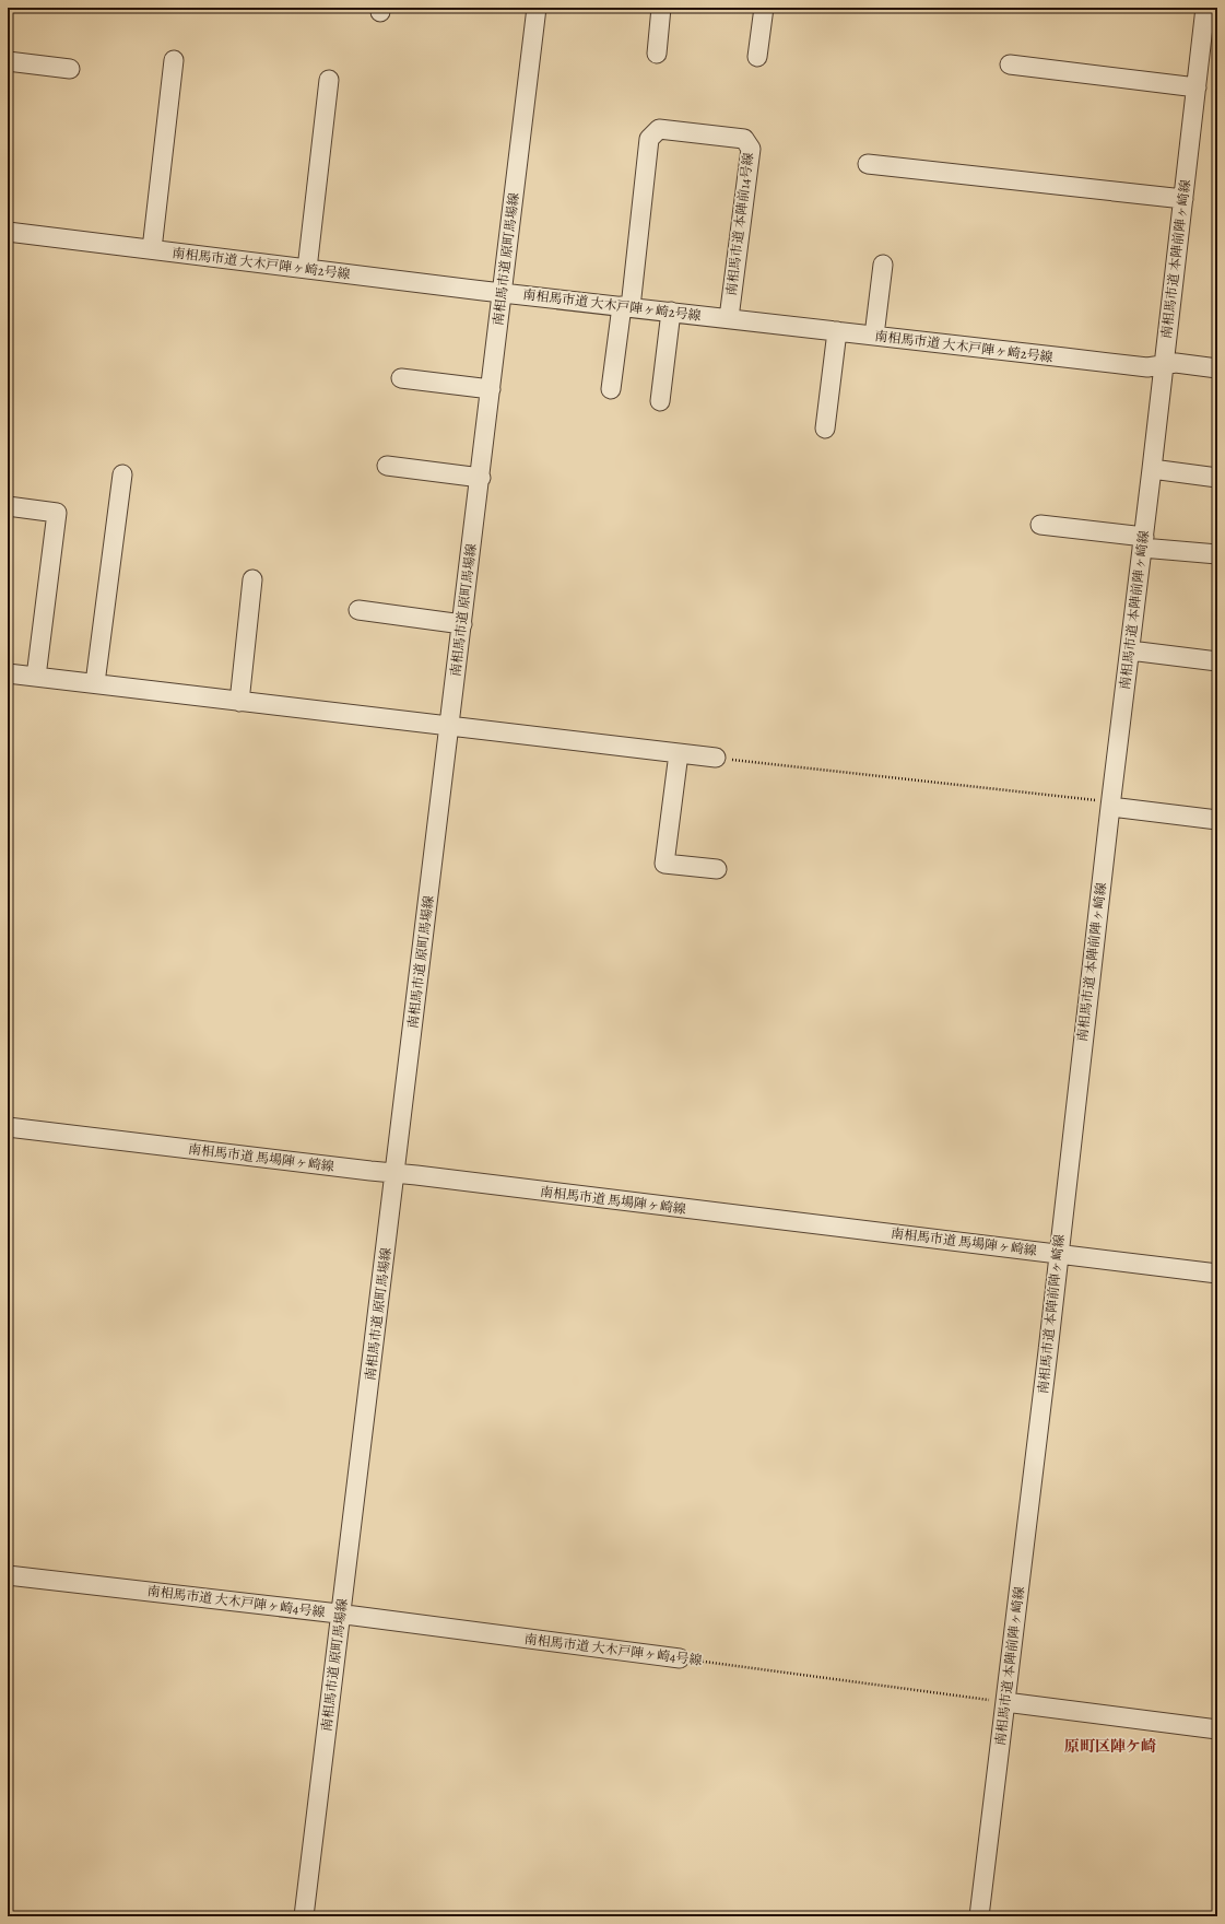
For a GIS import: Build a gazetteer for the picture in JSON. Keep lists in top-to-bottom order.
{
  "streets": {
    "street": [
      "南相馬市道 本陣前14号線",
      "南相馬市道 原町馬場線",
      "南相馬市道 本陣前陣ヶ崎線",
      "南相馬市道 大木戸陣ヶ崎2号線",
      "南相馬市道 馬場陣ヶ崎線",
      "南相馬市道 大木戸陣ヶ崎4号線"
    ]
  },
  "crossings": [
    ["南相馬市道 本陣前14号線", "南相馬市道 大木戸陣ヶ崎2号線"],
    ["南相馬市道 原町馬場線", "南相馬市道 大木戸陣ヶ崎2号線"],
    ["南相馬市道 原町馬場線", "南相馬市道 馬場陣ヶ崎線"],
    ["南相馬市道 原町馬場線", "南相馬市道 大木戸陣ヶ崎4号線"],
    ["南相馬市道 本陣前陣ヶ崎線", "南相馬市道 大木戸陣ヶ崎2号線"],
    ["南相馬市道 本陣前陣ヶ崎線", "南相馬市道 馬場陣ヶ崎線"],
    ["南相馬市道 本陣前陣ヶ崎線", "南相馬市道 大木戸陣ヶ崎4号線"]
  ],
  "districts": ["原町区陣ケ崎"]
}
